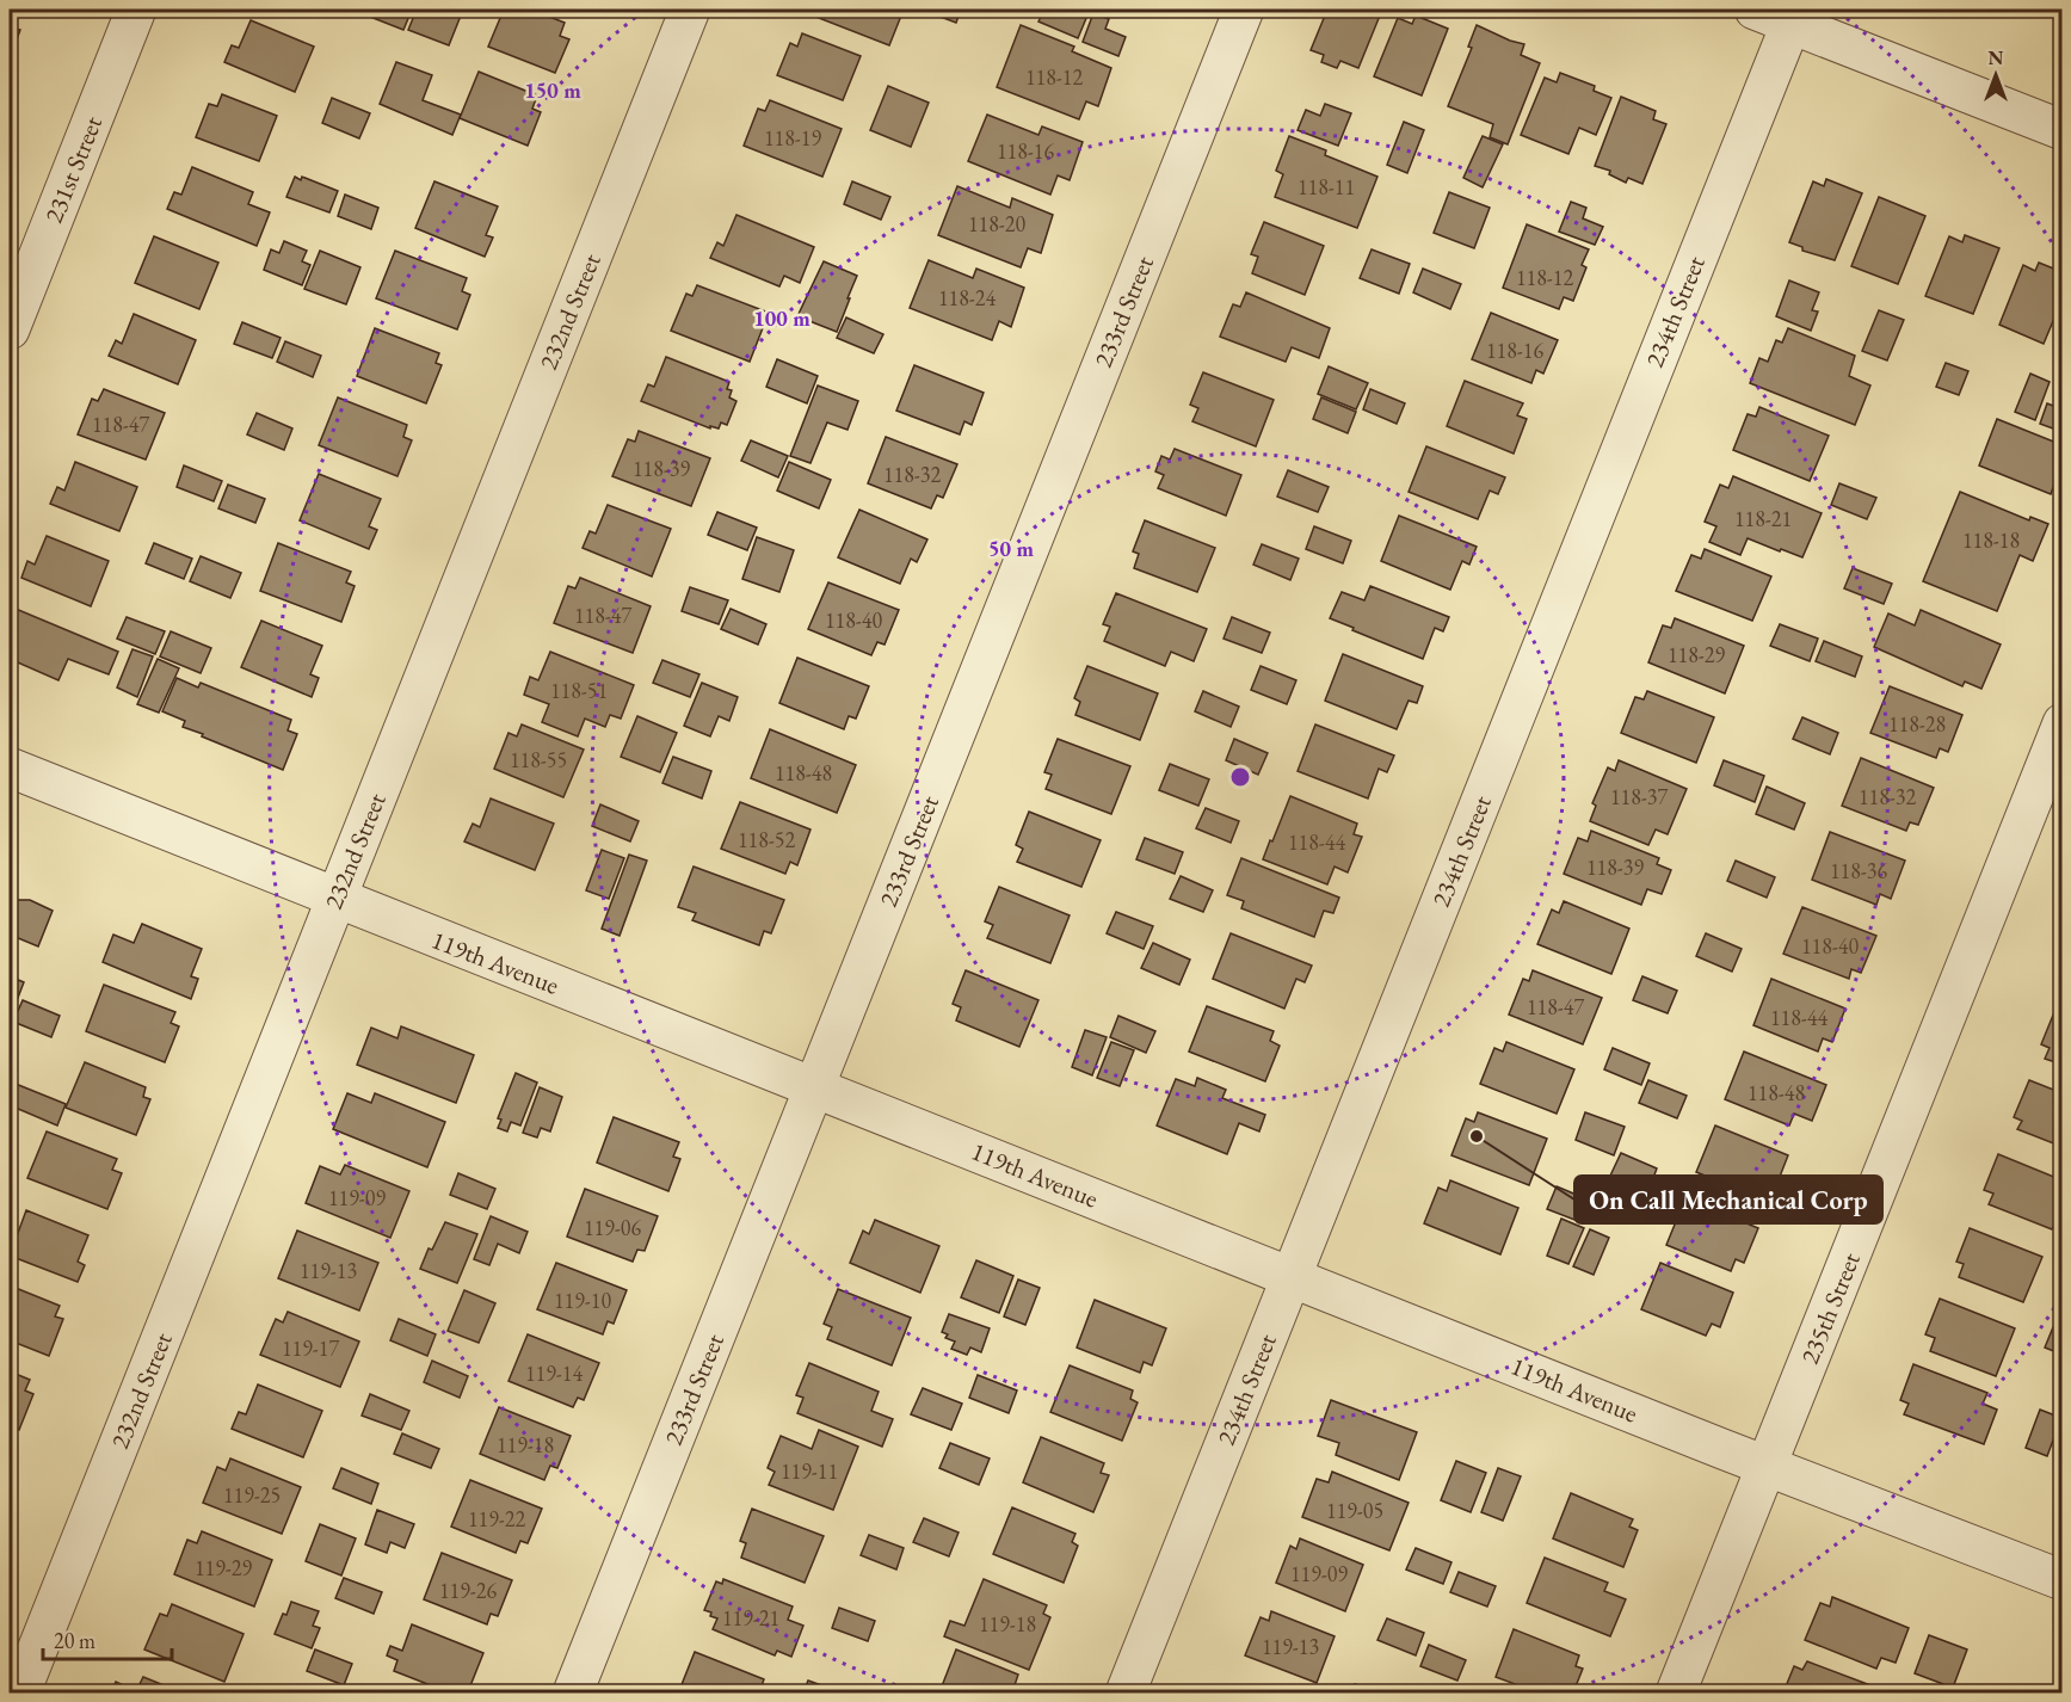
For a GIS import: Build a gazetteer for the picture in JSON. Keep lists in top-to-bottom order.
{
  "streets": {
    "street": [
      "231st Street",
      "232nd Street",
      "233rd Street",
      "234th Street",
      "119th Avenue",
      "235th Street"
    ]
  },
  "crossings": [
    ["232nd Street", "119th Avenue"],
    ["233rd Street", "119th Avenue"],
    ["234th Street", "119th Avenue"],
    ["119th Avenue", "235th Street"]
  ],
  "places": ["On Call Mechanical Corp"],
  "house_numbers": [
    "118-12",
    "118-19",
    "118-16",
    "118-11",
    "118-20",
    "118-12",
    "118-24",
    "118-16",
    "118-47",
    "118-39",
    "118-32",
    "118-21",
    "118-18",
    "118-47",
    "118-40",
    "118-29",
    "118-51",
    "118-28",
    "118-55",
    "118-48",
    "118-37",
    "118-32",
    "118-52",
    "118-44",
    "118-39",
    "118-36",
    "118-40",
    "118-47",
    "118-44",
    "118-48",
    "119-09",
    "119-06",
    "119-13",
    "119-10",
    "119-17",
    "119-14",
    "119-18",
    "119-11",
    "119-25",
    "119-05",
    "119-22",
    "119-29",
    "119-09",
    "119-26",
    "119-21",
    "119-18",
    "119-13"
  ],
  "scale_bar": "20 m",
  "north": "top",
  "rings": ["150 m", "100 m", "50 m"]
}
